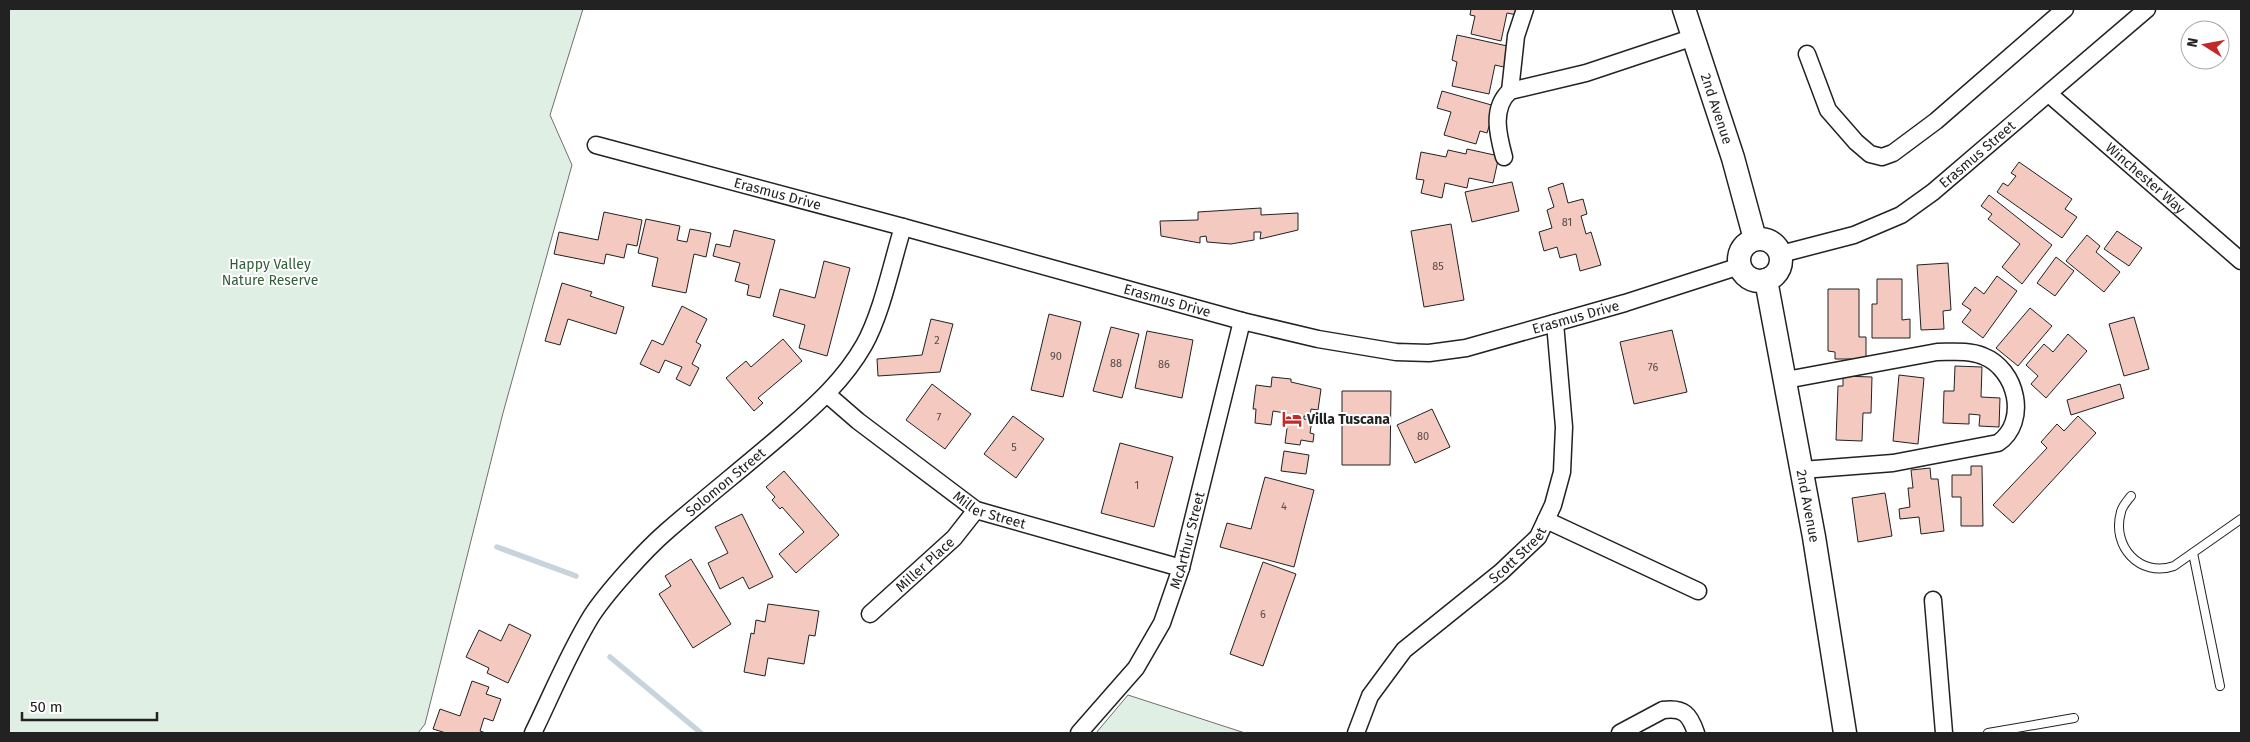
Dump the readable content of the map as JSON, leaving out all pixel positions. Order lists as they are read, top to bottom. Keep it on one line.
{"streets":{"street":["2nd Avenue","Erasmus Street","Winchester Way","Erasmus Drive","Solomon Street","Miller Street","McArthur Street","Scott Street","Miller Place"]},"crossings":[["2nd Avenue","Erasmus Street"],["2nd Avenue","Erasmus Drive"],["Erasmus Street","Winchester Way"],["Erasmus Street","Erasmus Drive"],["Erasmus Drive","Solomon Street"],["Erasmus Drive","McArthur Street"],["Erasmus Drive","Scott Street"],["Solomon Street","Miller Street"],["Miller Street","McArthur Street"],["Miller Street","Miller Place"]],"parks":["Happy Valley Nature Reserve"],"places":{"hotel":["Villa Tuscana"]},"house_numbers":["81","85","2","90","88","86","76","7","80","5","1","4","6"],"scale_bar":"50 m","north":"left"}
